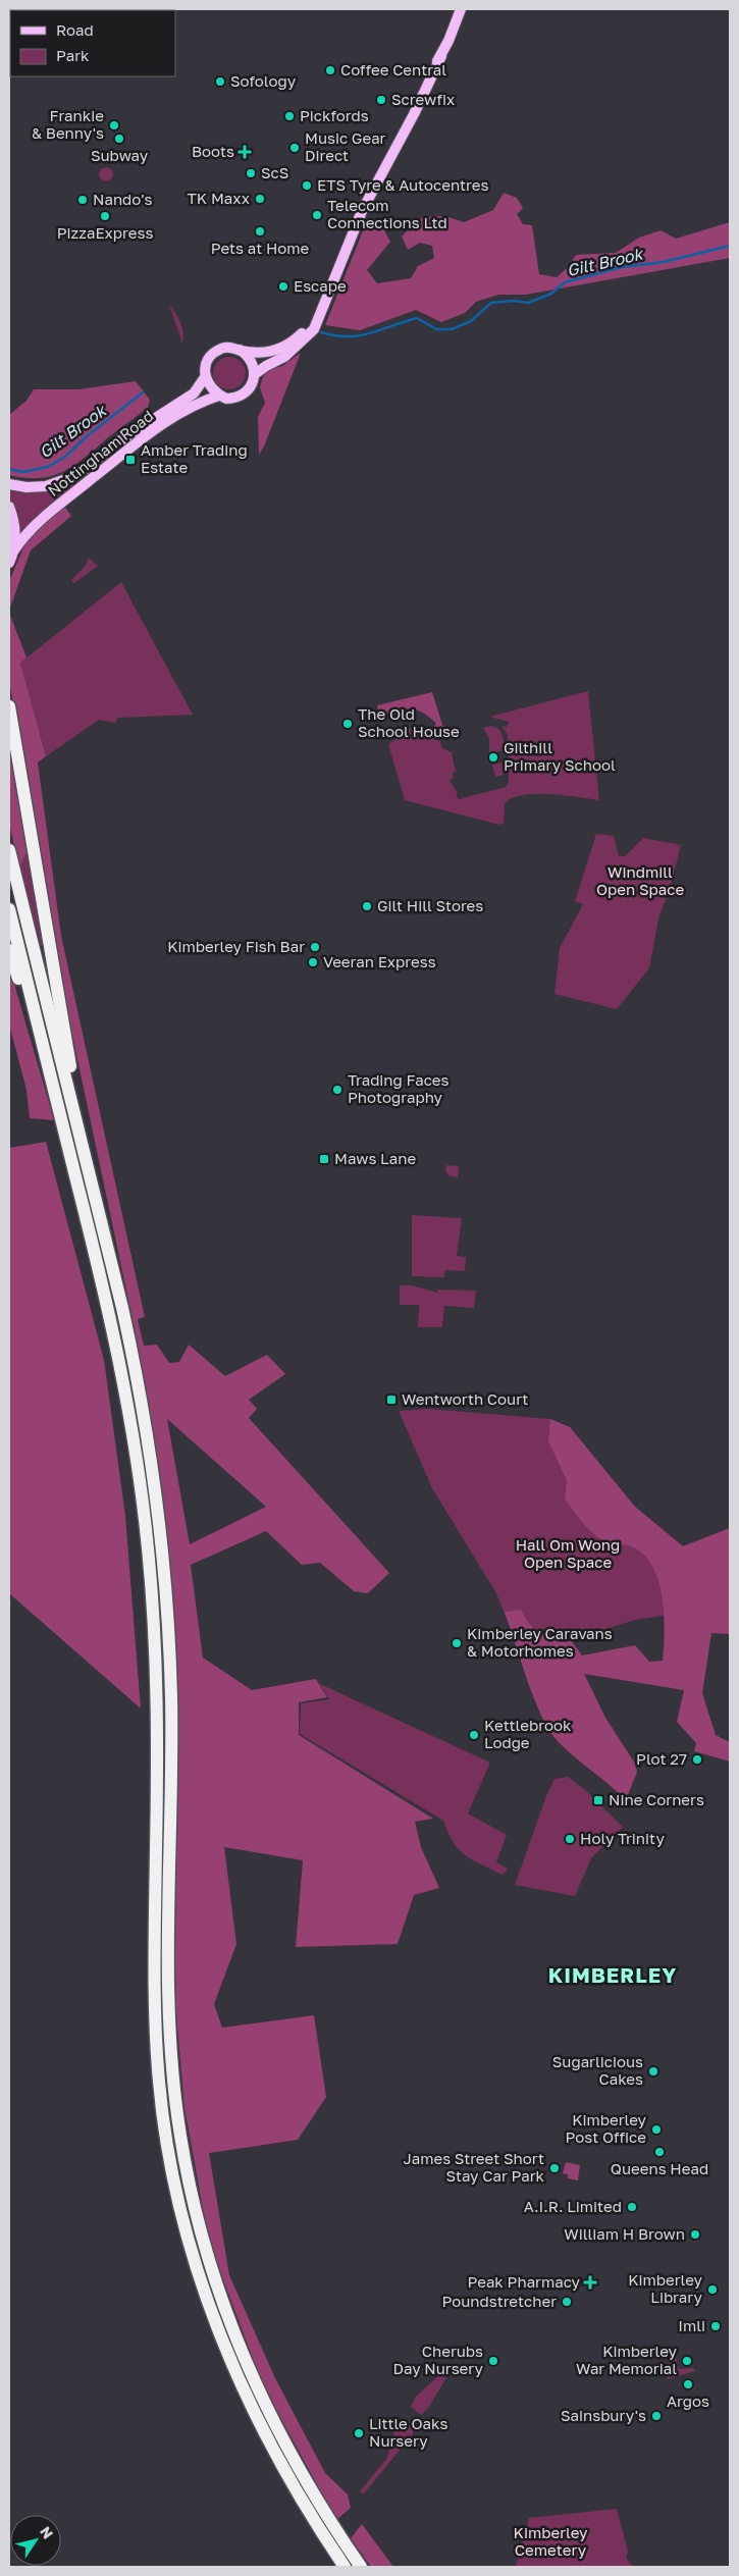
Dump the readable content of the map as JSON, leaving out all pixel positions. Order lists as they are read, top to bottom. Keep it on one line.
{"streets":{"main road":["Nottingham Road"]},"districts":["KIMBERLEY"],"water":["Gilt Brook"],"parks":["Windmill Open Space","Hall Om Wong Open Space","Kimberley Cemetery"],"places":{"other":["Coffee Central","Sofology","Screwfix","Pickfords","Frankie & Benny's","Subway","Music Gear Direct","ScS","ETS Tyre & Autocentres","TK Maxx","Nando's","Telecom Connections Ltd","PizzaExpress","Pets at Home","Escape","The Old School House","Gilthill Primary School","Gilt Hill Stores","Kimberley Fish Bar","Veeran Express","Trading Faces Photography","Kimberley Caravans & Motorhomes","Kettlebrook Lodge","Plot 27","Holy Trinity","Sugarlicious Cakes","Kimberley Post Office","Queens Head","James Street Short Stay Car Park","A.I.R. Limited","William H Brown","Kimberley Library","Poundstretcher","Imli","Cherubs Day Nursery","Kimberley War Memorial","Argos","Sainsbury's","Little Oaks Nursery"],"health":["Boots","Peak Pharmacy"],"transit":["Amber Trading Estate","Maws Lane","Wentworth Court","Nine Corners"]},"legend":["Road","Park"],"north":"top right"}
